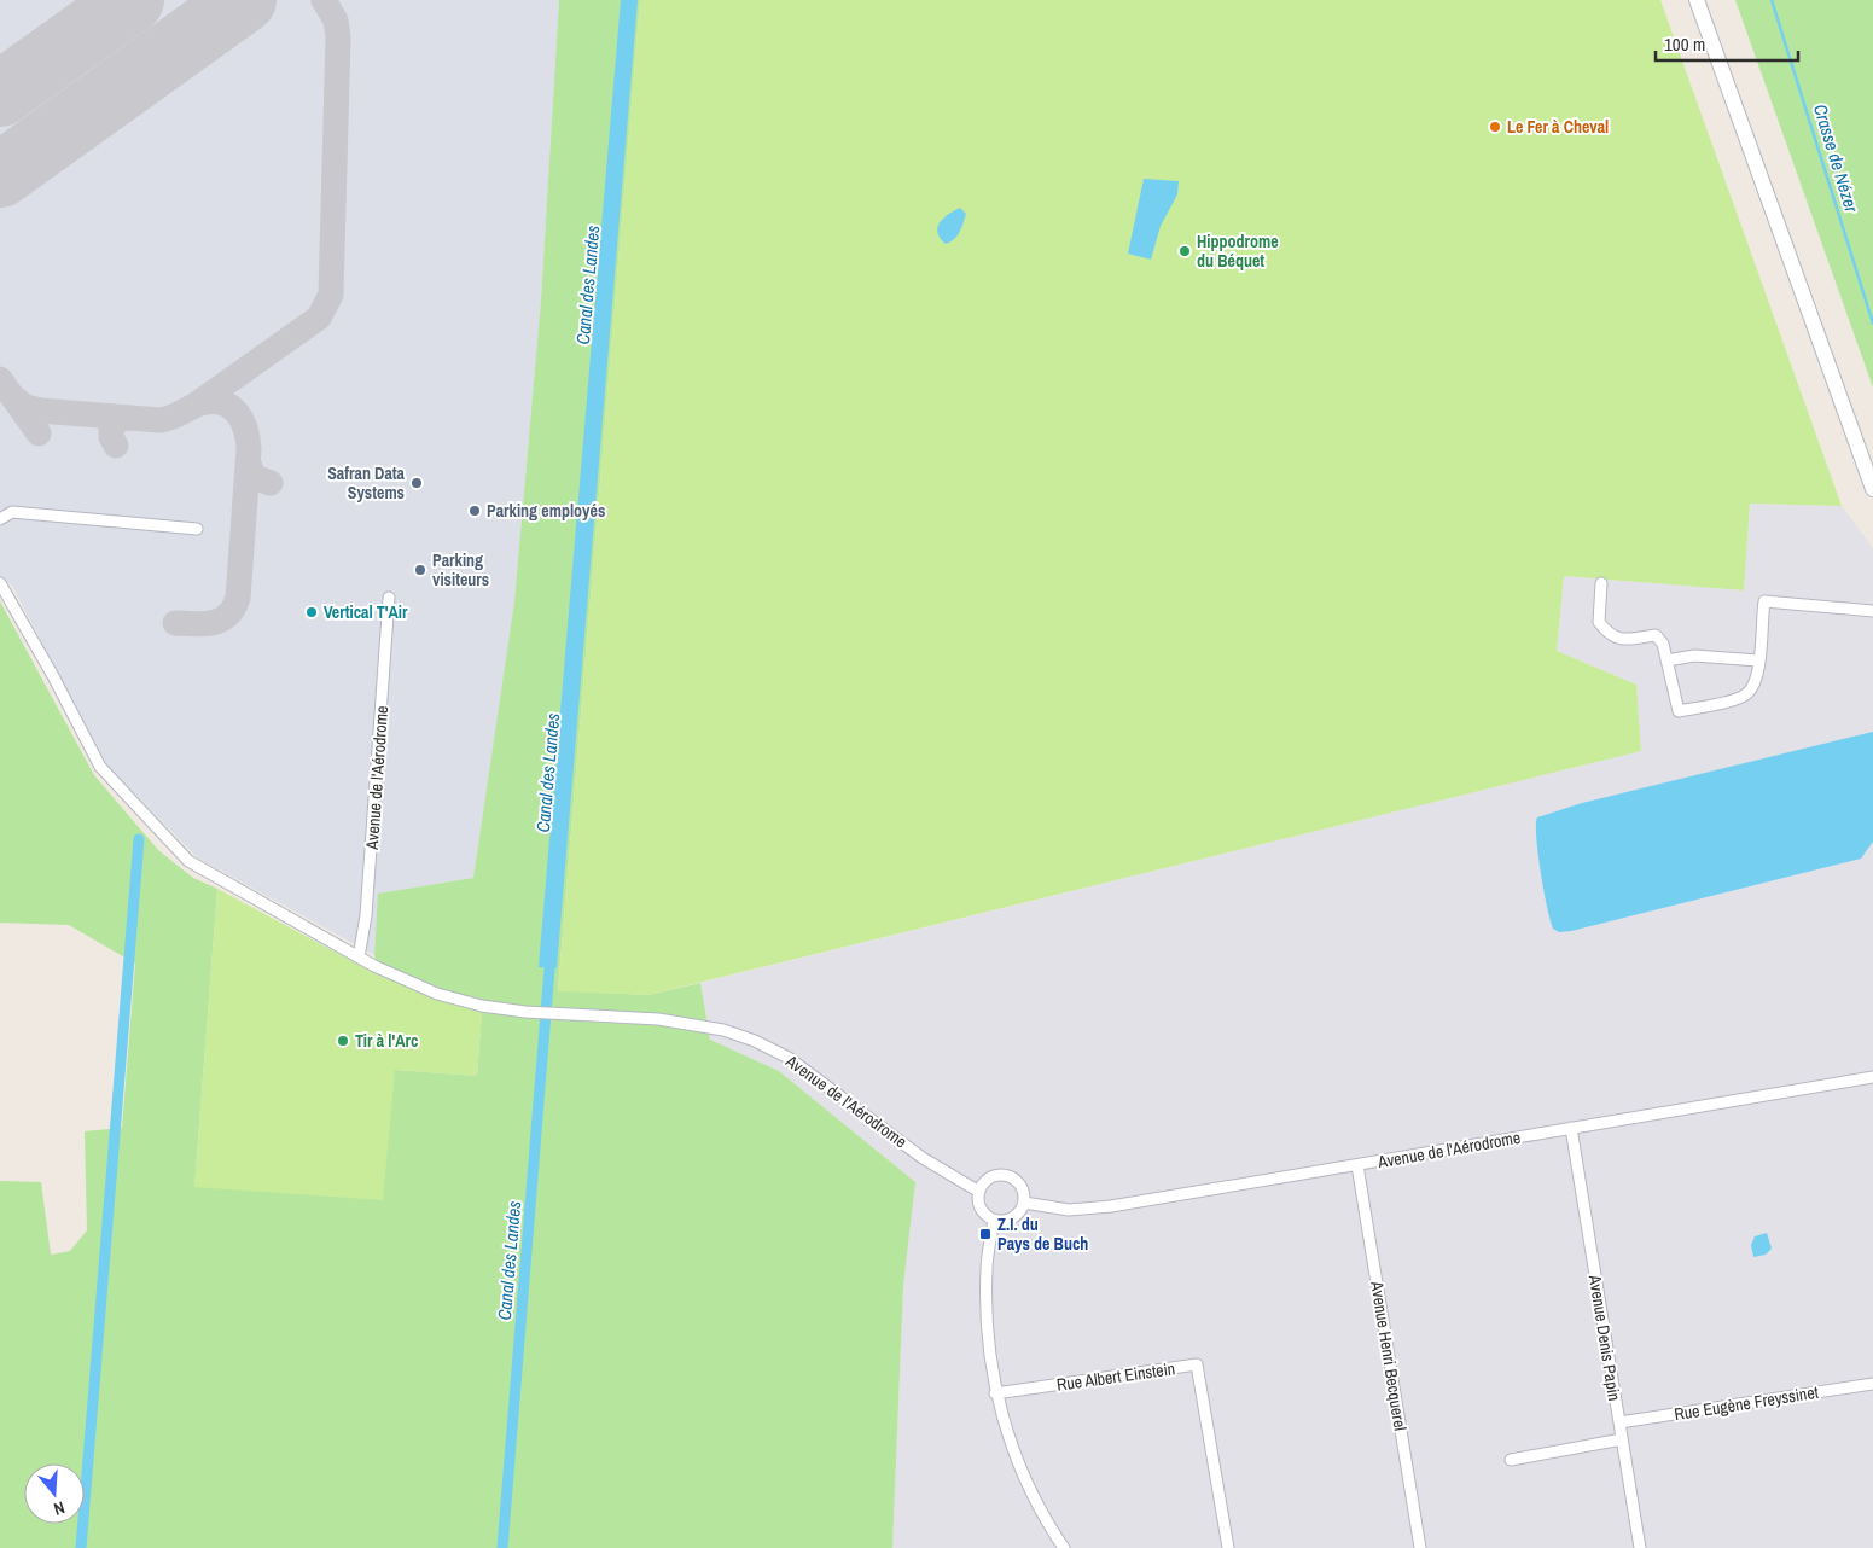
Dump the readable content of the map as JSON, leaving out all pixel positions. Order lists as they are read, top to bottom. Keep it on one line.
{"streets":{"street":["Avenue de l'Aérodrome","Avenue Denis Papin","Avenue Henri Becquerel","Rue Albert Einstein","Rue Eugène Freyssinet"]},"crossings":[["Avenue de l'Aérodrome","Avenue Denis Papin"],["Avenue de l'Aérodrome","Avenue Henri Becquerel"],["Avenue Denis Papin","Rue Eugène Freyssinet"]],"water":["Crasse de Nézer","Canal des Landes"],"places":{"other":["Le Fer à Cheval","Hippodrome du Béquet","Safran Data Systems","Parking employés","Parking visiteurs","Vertical T'Air","Tir à l'Arc"],"transit":["Z.I. du Pays de Buch"]},"scale_bar":"100 m","north":"bottom"}
